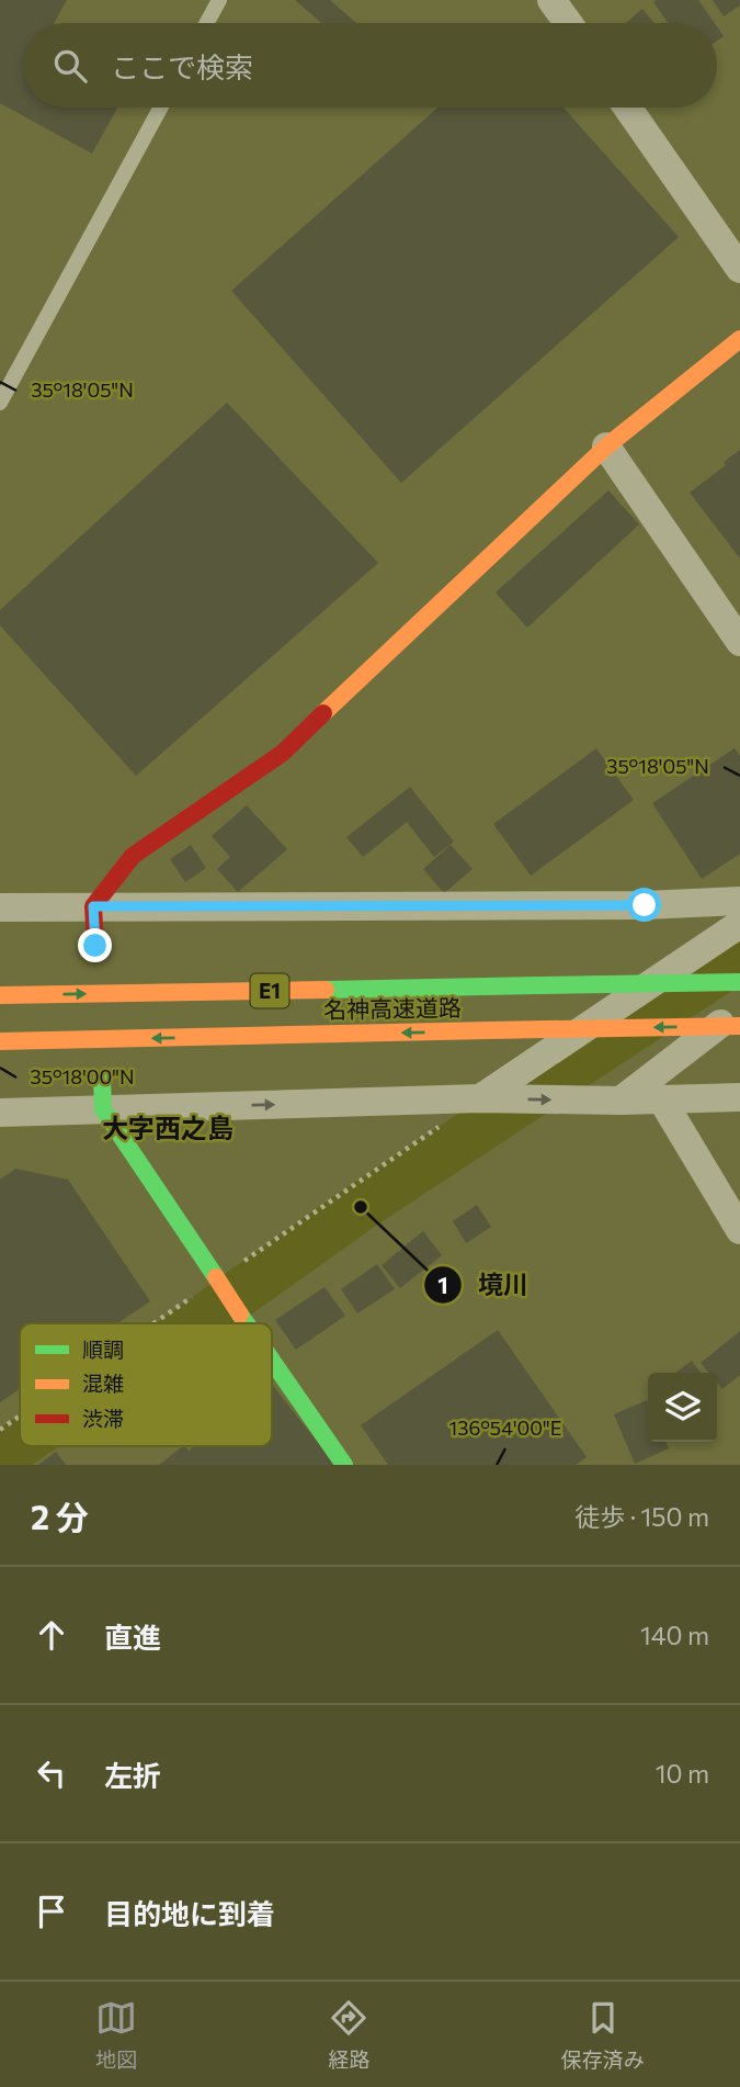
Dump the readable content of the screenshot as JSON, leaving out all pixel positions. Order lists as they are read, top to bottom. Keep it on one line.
{"streets":{"main road":["E1","名神高速道路"]},"districts":["大字西之島"],"places":["境川"],"legend":["順調","混雑","渋滞"],"page":{"search":"ここで検索","heading":["2 分","徒歩 · 150 m"],"list":[["直進","140 m"],["左折","10 m"],"目的地に到着"],"nav":["地図","経路","保存済み"]},"coordinates":["35°18'05\"N","35°18'00\"N","136°54'00\"E"]}
